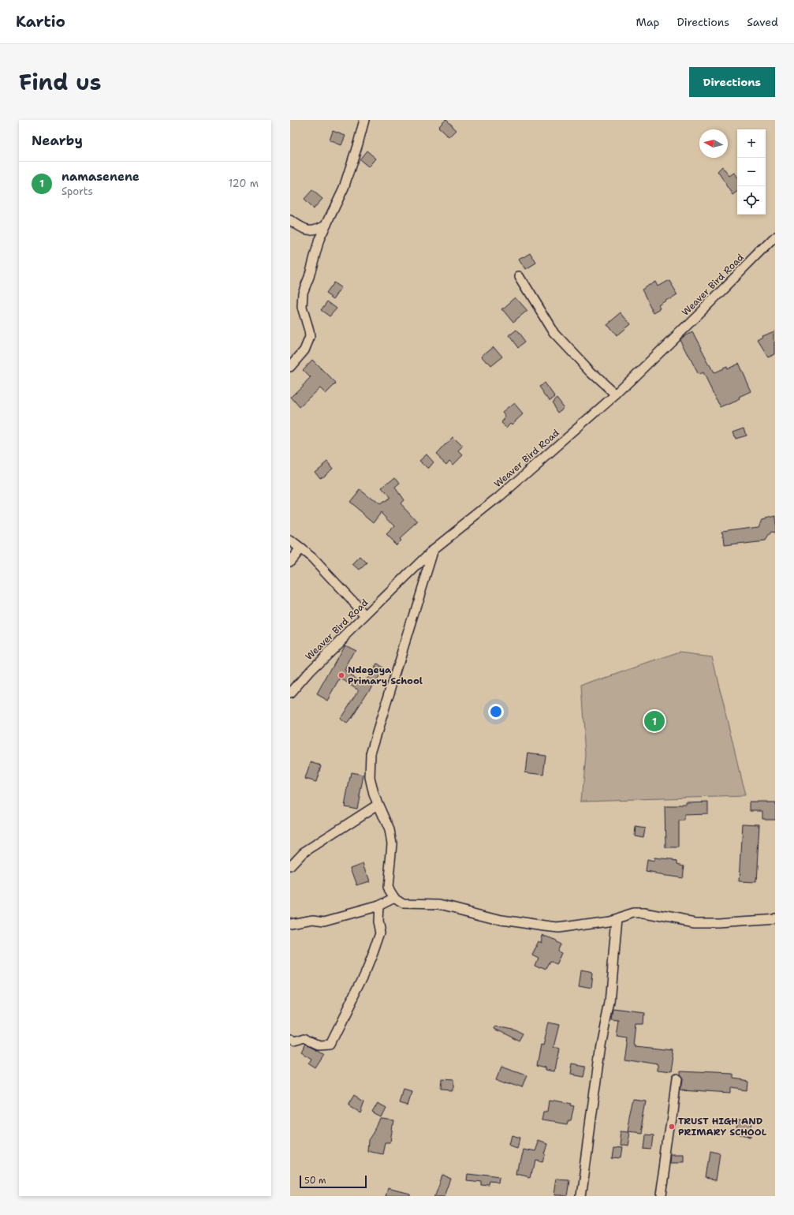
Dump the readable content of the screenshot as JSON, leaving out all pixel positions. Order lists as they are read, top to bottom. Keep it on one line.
{"streets":{"street":["Weaver Bird Road"]},"places":["Ndegeya Primary School","TRUST HIGH AND PRIMARY SCHOOL"],"scale_bar":"50 m","north":"left","page":{"header":"Kartio","nav":["Map","Directions","Saved"],"title":"Find us","buttons":"Directions","heading":"Nearby","map_buttons":["+","−"],"list":[{"mark":"1","name":"namasenene","note":"Sports","value":"120 m"}],"pins":"1","scale":"50 m"}}
